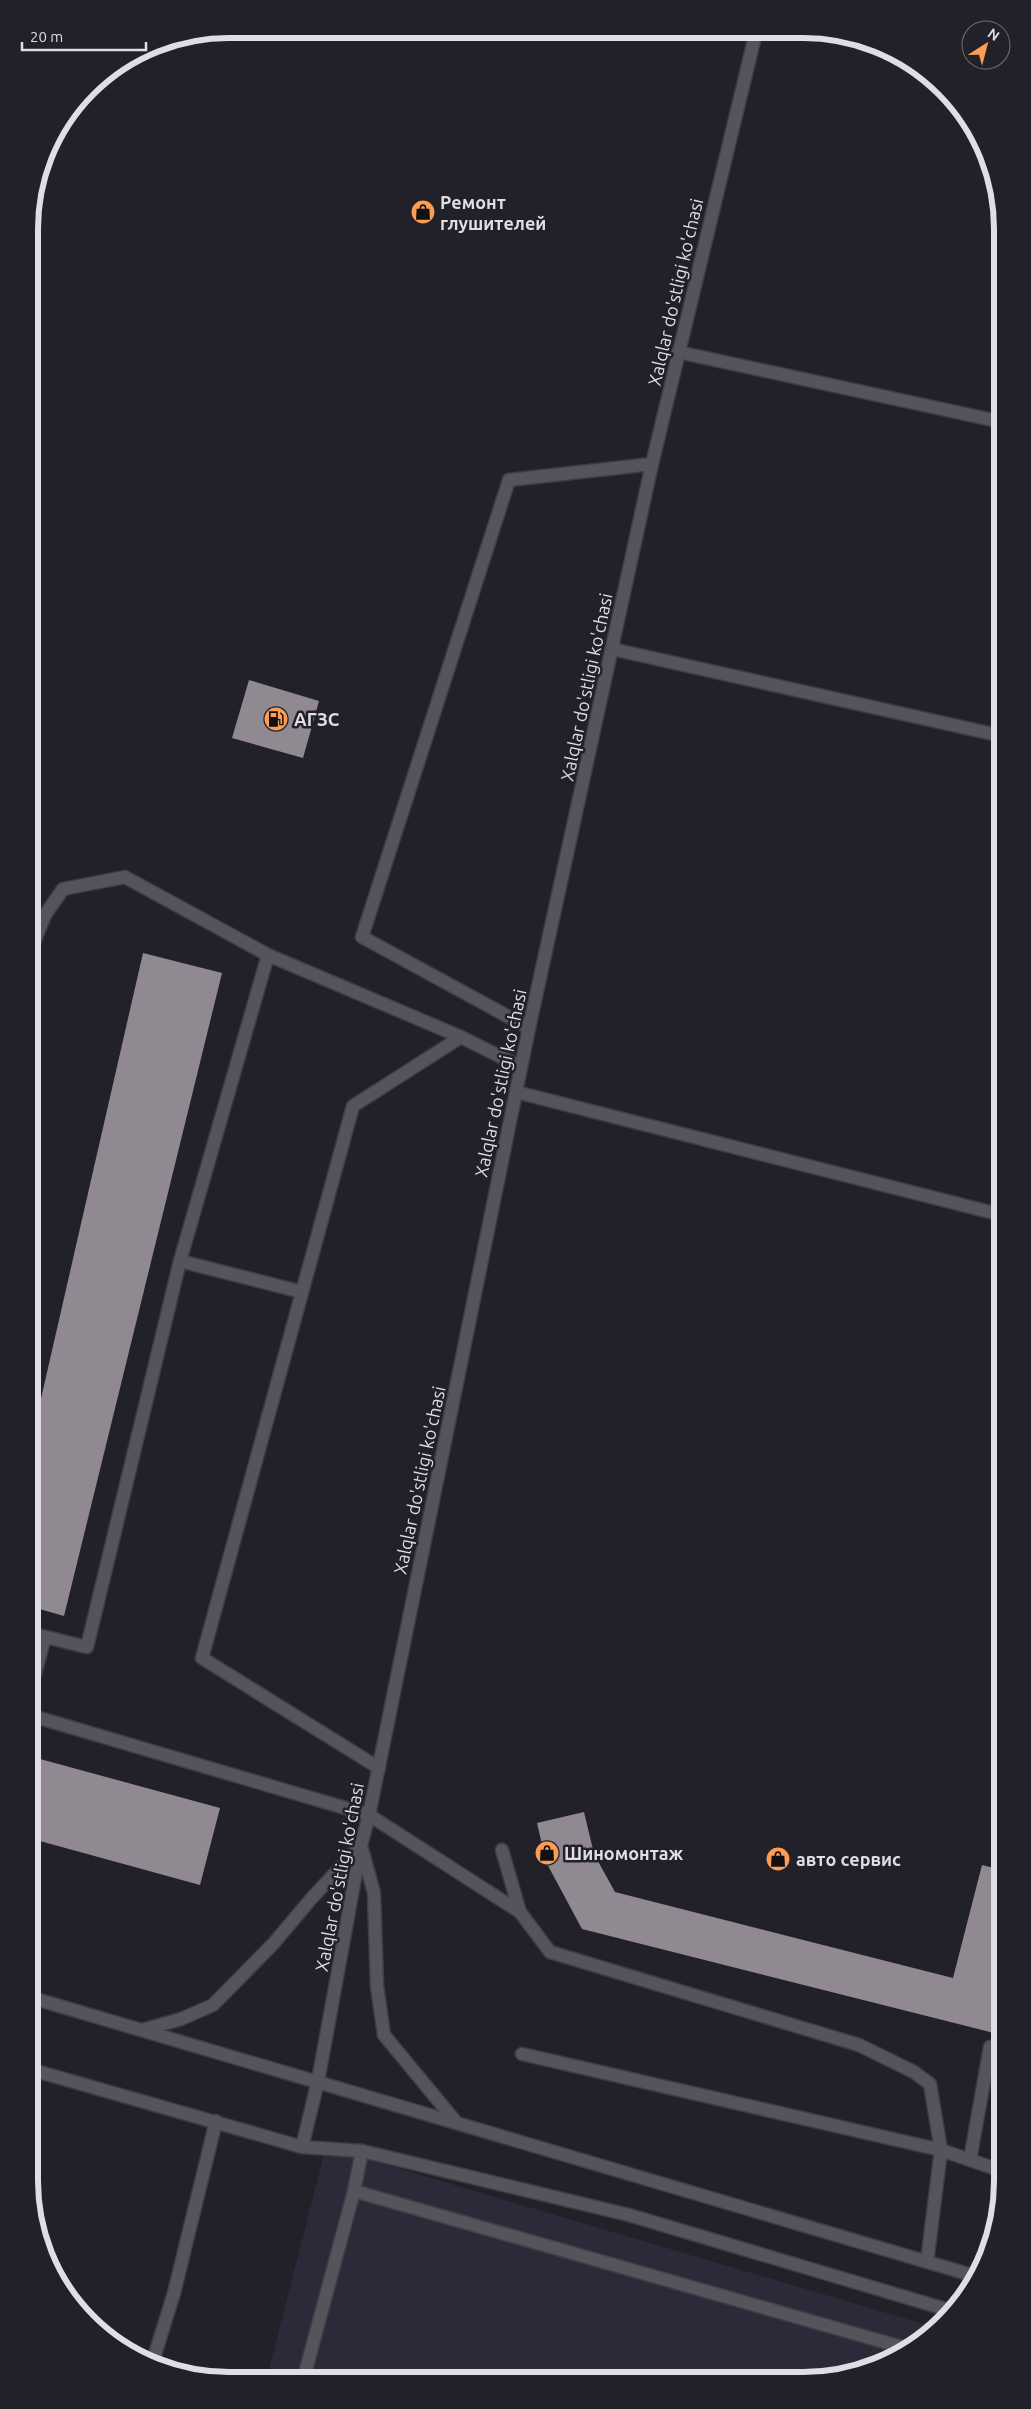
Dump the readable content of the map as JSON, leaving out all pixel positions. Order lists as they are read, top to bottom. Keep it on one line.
{"streets":{"main road":["Xalqlar do'stligi ko'chasi"]},"places":{"shop":["Ремонт глушителей","Шиномонтаж","авто сервис"],"fuel station":["АГЗС"]},"scale_bar":"20 m","north":"top right"}
